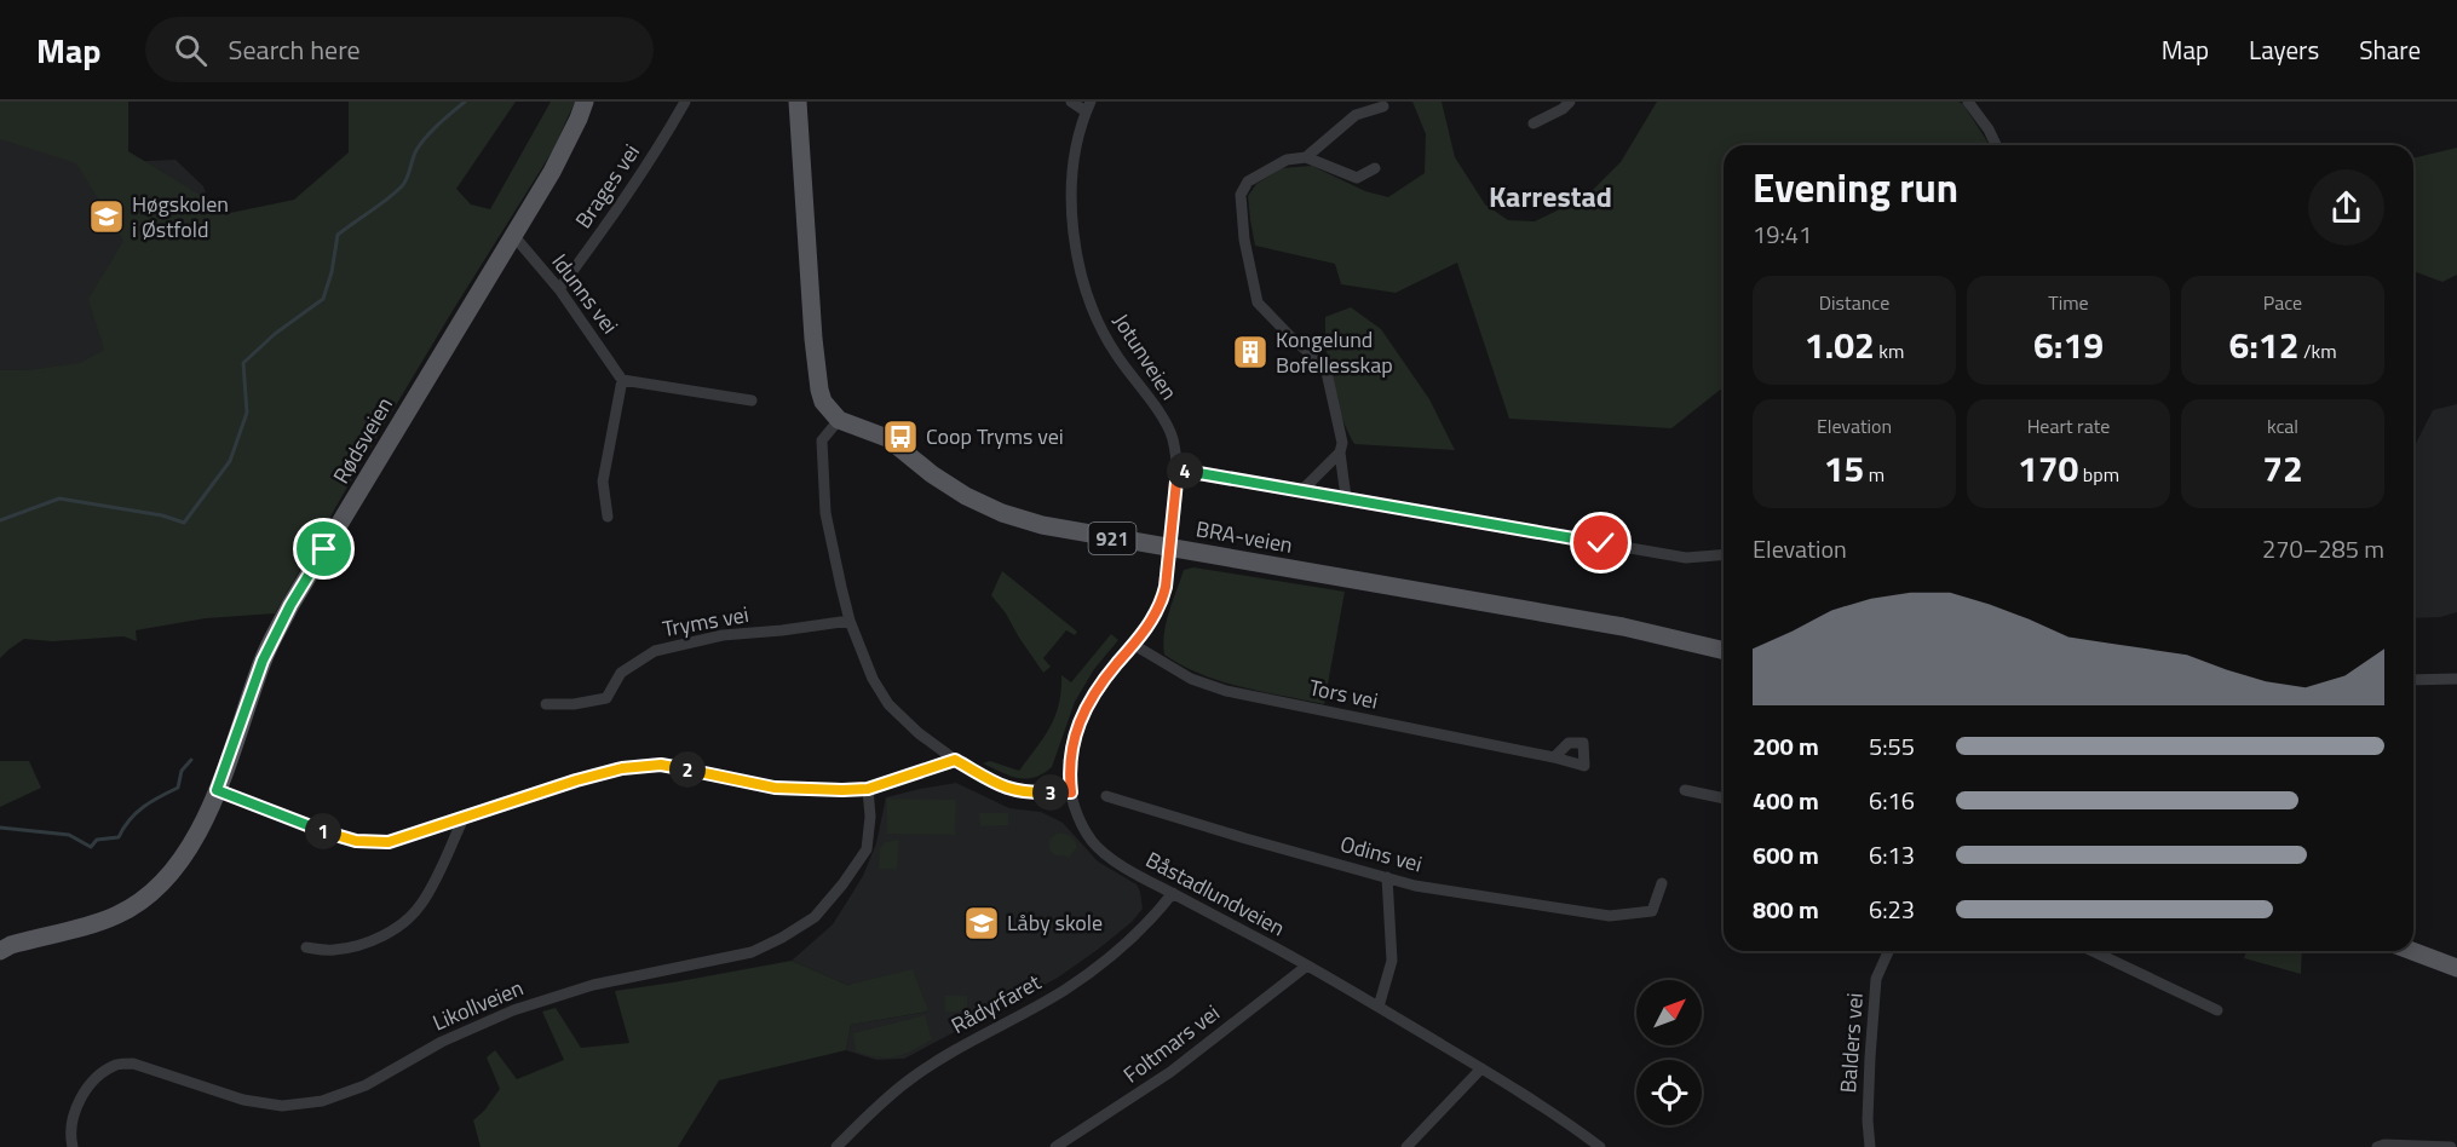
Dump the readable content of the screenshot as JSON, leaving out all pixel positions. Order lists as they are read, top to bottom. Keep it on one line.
{"streets":{"main road":["Rødsveien","BRA-veien","921"],"street":["Brages vei","Idunns vei","Jotunveien","Tryms vei","Tors vei","Odins vei","Båstadlundveien","Rådyrfaret","Likollveien","Balders vei","Foltmars vei"]},"crossings":[["Brages vei","Idunns vei"],["Idunns vei","Rødsveien"],["Jotunveien","BRA-veien"],["Jotunveien","Båstadlundveien"],["BRA-veien","Båstadlundveien"],["Tors vei","Båstadlundveien"],["Båstadlundveien","Rådyrfaret"],["Båstadlundveien","Foltmars vei"]],"districts":["Karrestad"],"places":{"school or university":["Høgskolen i Østfold","Låby skole"],"building":["Kongelund Bofellesskap"],"bus stop":["Coop Tryms vei"]},"north":"top right","page":{"header":"Map","search":"Search here","nav":["Map","Layers","Share"],"heading":["Evening run","19:41"],"stats":[["Distance","1.02 km"],["Time","6:19"],["Pace","6:12 /km"],["Elevation","15 m"],["Heart rate","170 bpm"],["kcal","72"]],"pins":["4","2","3","1"],"chart":["Elevation","270–285 m"],"list":[{"name":"200 m","note":"5:55"},{"name":"400 m","note":"6:16"},{"name":"600 m","note":"6:13"},{"name":"800 m","note":"6:23"}]}}
